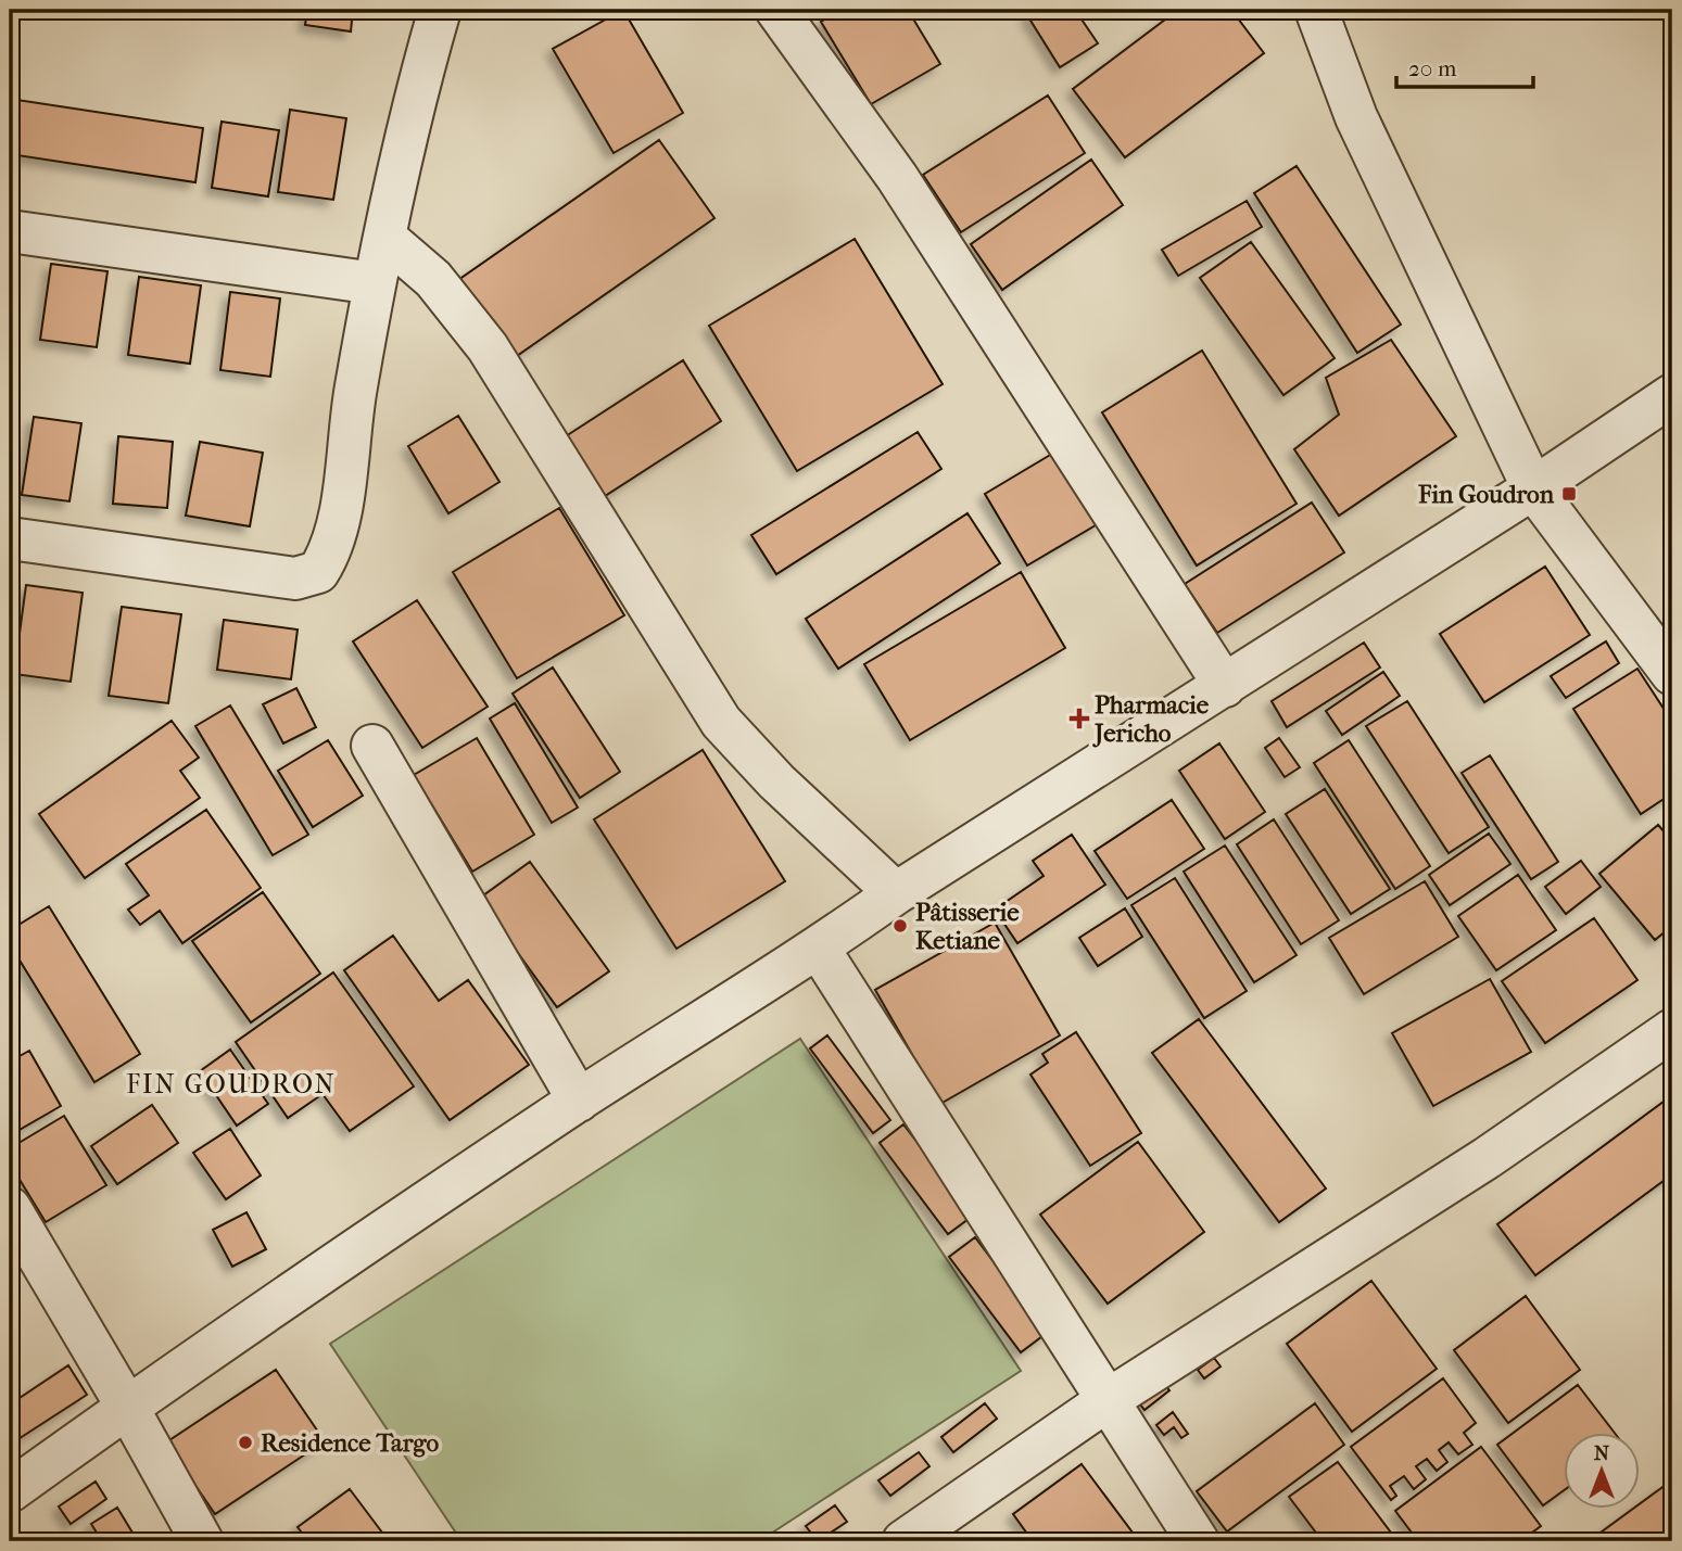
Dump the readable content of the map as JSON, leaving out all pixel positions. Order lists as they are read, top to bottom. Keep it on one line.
{"districts":["FIN GOUDRON"],"places":{"transit":["Fin Goudron"],"health":["Pharmacie Jericho"],"other":["Pâtisserie Ketiane","Residence Targo"]},"scale_bar":"20 m","north":"top"}
